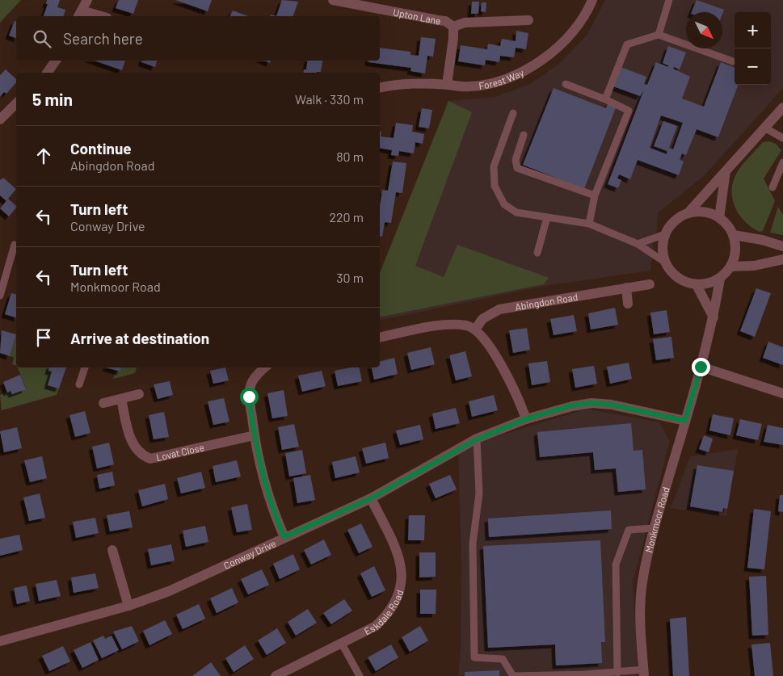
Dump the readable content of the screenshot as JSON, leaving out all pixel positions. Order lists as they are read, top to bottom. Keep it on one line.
{"streets":{"street":["Upton Lane","Forest Way","Abingdon Road","Lovat Close","Monkmoor Road","Conway Drive","Eskdale Road"]},"crossings":[["Upton Lane","Forest Way"],["Monkmoor Road","Conway Drive"],["Conway Drive","Eskdale Road"]],"north":"bottom right","page":{"map_buttons":["+","−"],"search":"Search here","heading":["5 min","Walk · 330 m"],"list":[["Continue","Abingdon Road","80 m"],["Turn left","Conway Drive","220 m"],["Turn left","Monkmoor Road","30 m"],"Arrive at destination"]}}
